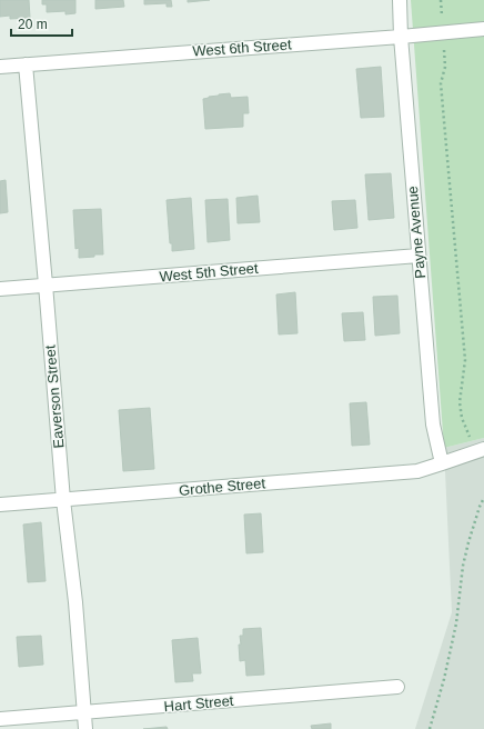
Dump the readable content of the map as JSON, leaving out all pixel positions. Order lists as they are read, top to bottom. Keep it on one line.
{"streets":{"street":["West 6th Street","Payne Avenue","West 5th Street","Eaverson Street","Grothe Street","Hart Street"]},"crossings":[["West 6th Street","Payne Avenue"],["West 6th Street","Eaverson Street"],["Payne Avenue","West 5th Street"],["Payne Avenue","Grothe Street"],["West 5th Street","Eaverson Street"],["Eaverson Street","Grothe Street"],["Eaverson Street","Hart Street"]],"scale_bar":"20 m"}
